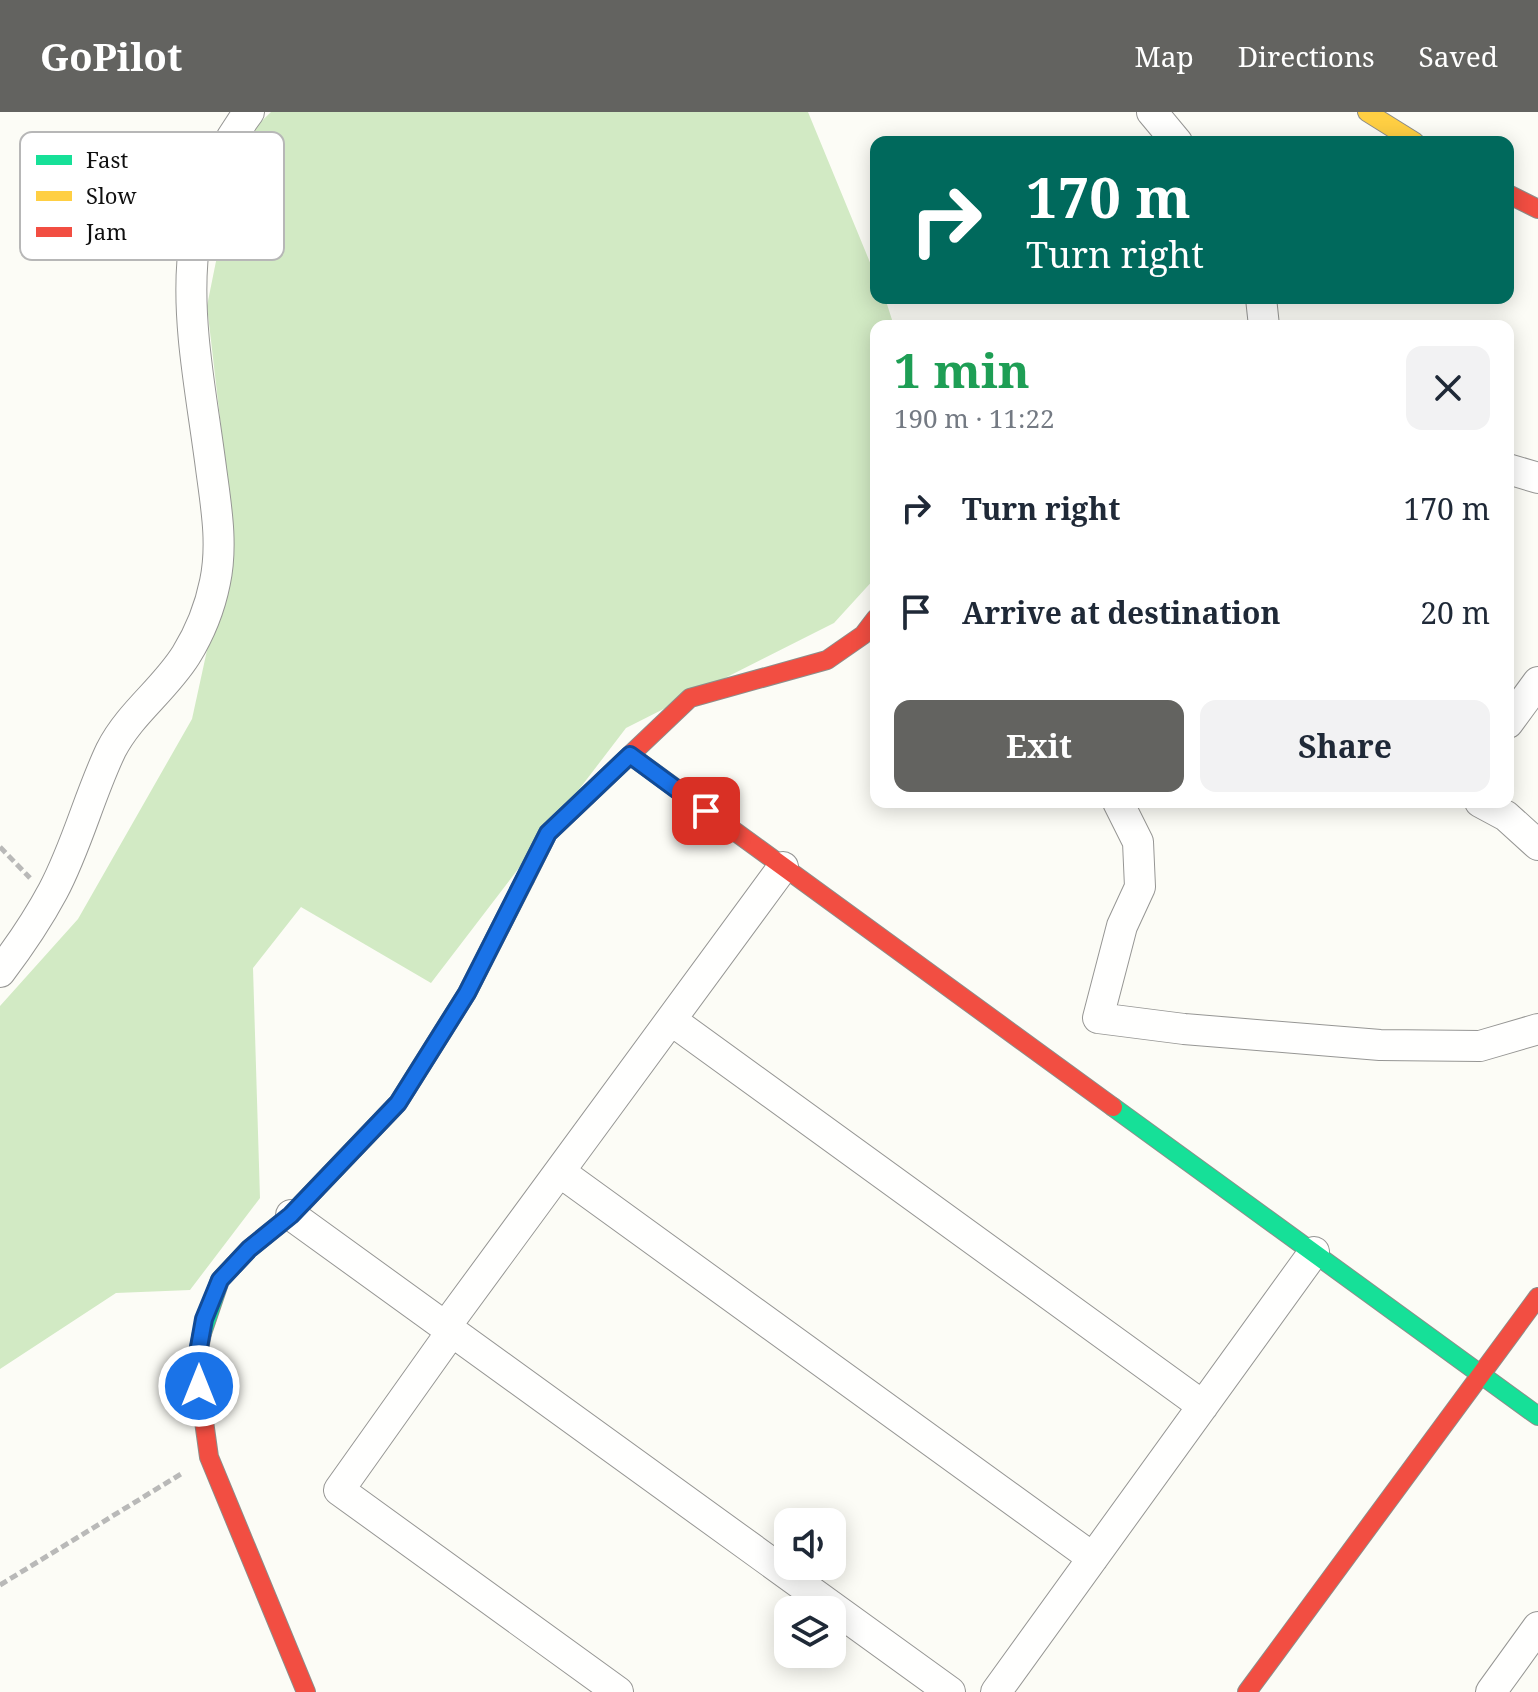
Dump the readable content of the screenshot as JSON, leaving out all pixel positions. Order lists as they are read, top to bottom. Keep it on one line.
{"legend":["Fast","Slow","Jam"],"page":{"header":"GoPilot","nav":["Map","Directions","Saved"],"turn":["170 m","Turn right"],"heading":["1 min","190 m · 11:22"],"list":[{"name":"Turn right","value":"170 m"},{"name":"Arrive at destination","value":"20 m"}],"buttons":["Exit","Share"]}}
